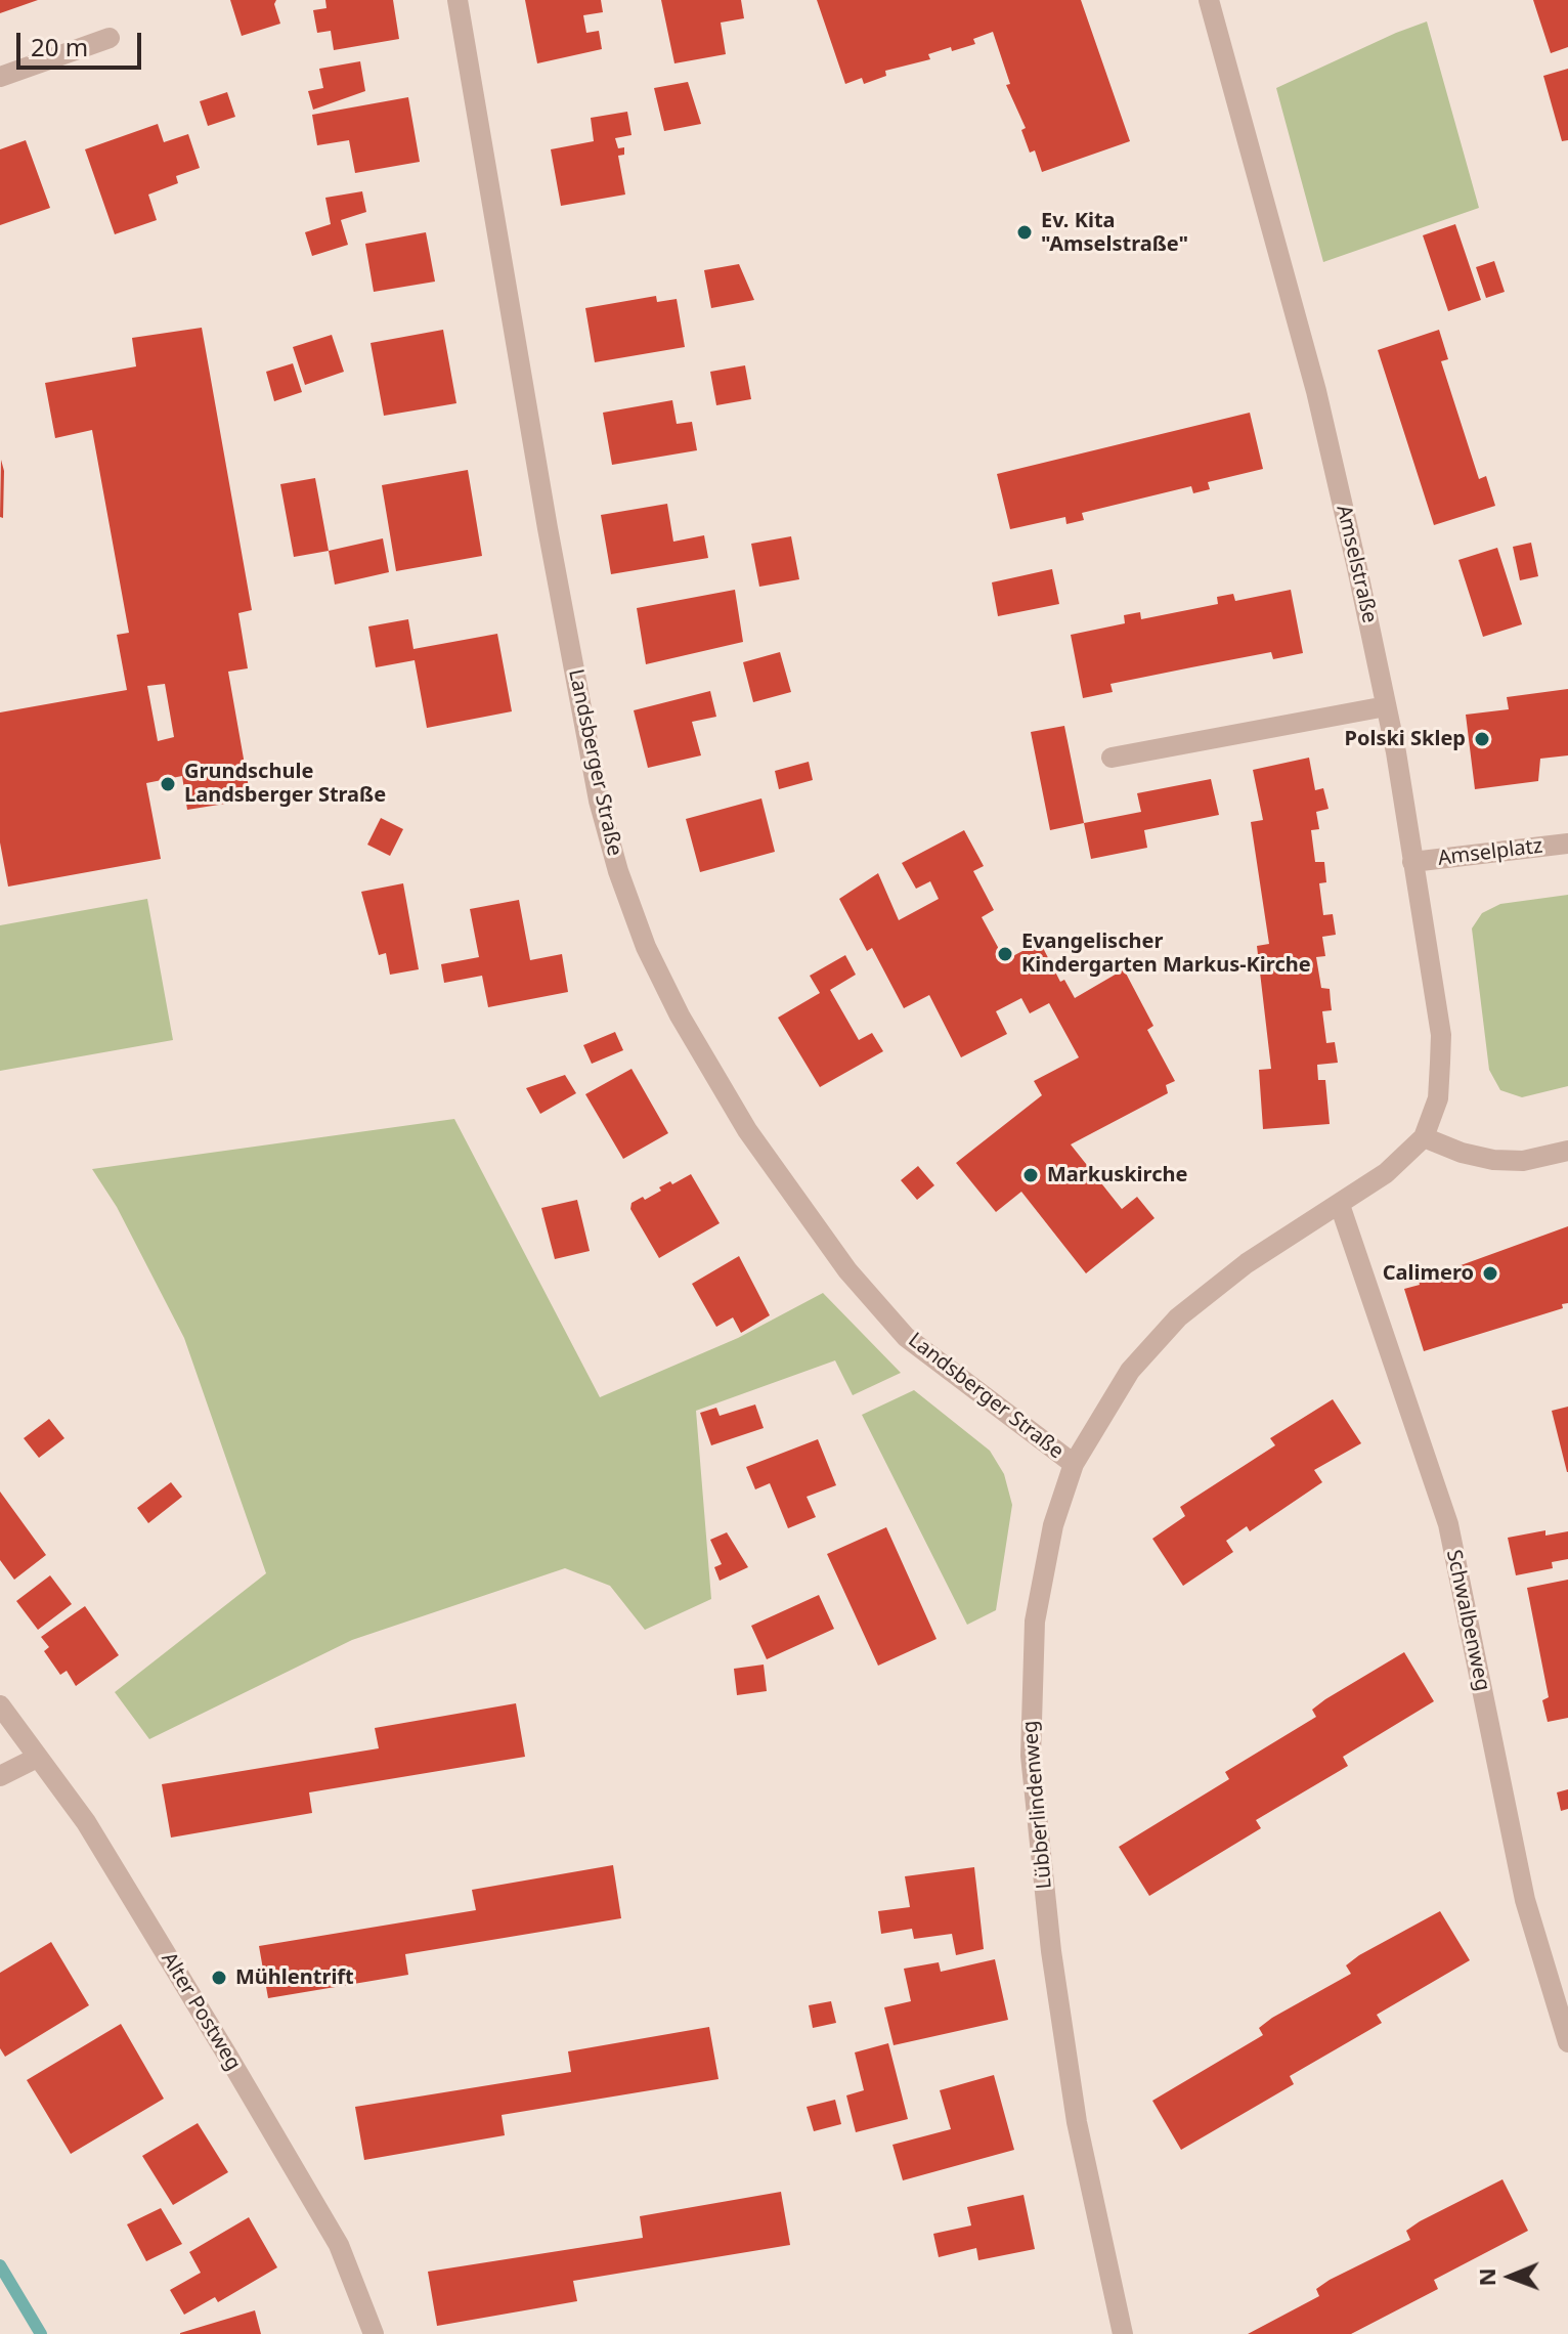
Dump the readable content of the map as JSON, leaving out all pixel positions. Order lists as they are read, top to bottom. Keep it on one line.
{"streets":{"street":["Amselstraße","Landsberger Straße","Amselplatz","Schwalbenweg","Lübberlindenweg","Alter Postweg"]},"crossings":[["Amselstraße","Amselplatz"],["Amselstraße","Lübberlindenweg"],["Landsberger Straße","Lübberlindenweg"],["Schwalbenweg","Lübberlindenweg"]],"places":["Ev. Kita \"Amselstraße\"","Polski Sklep","Grundschule Landsberger Straße","Evangelischer Kindergarten Markus-Kirche","Markuskirche","Calimero","Mühlentrift"],"scale_bar":"20 m","north":"left"}
